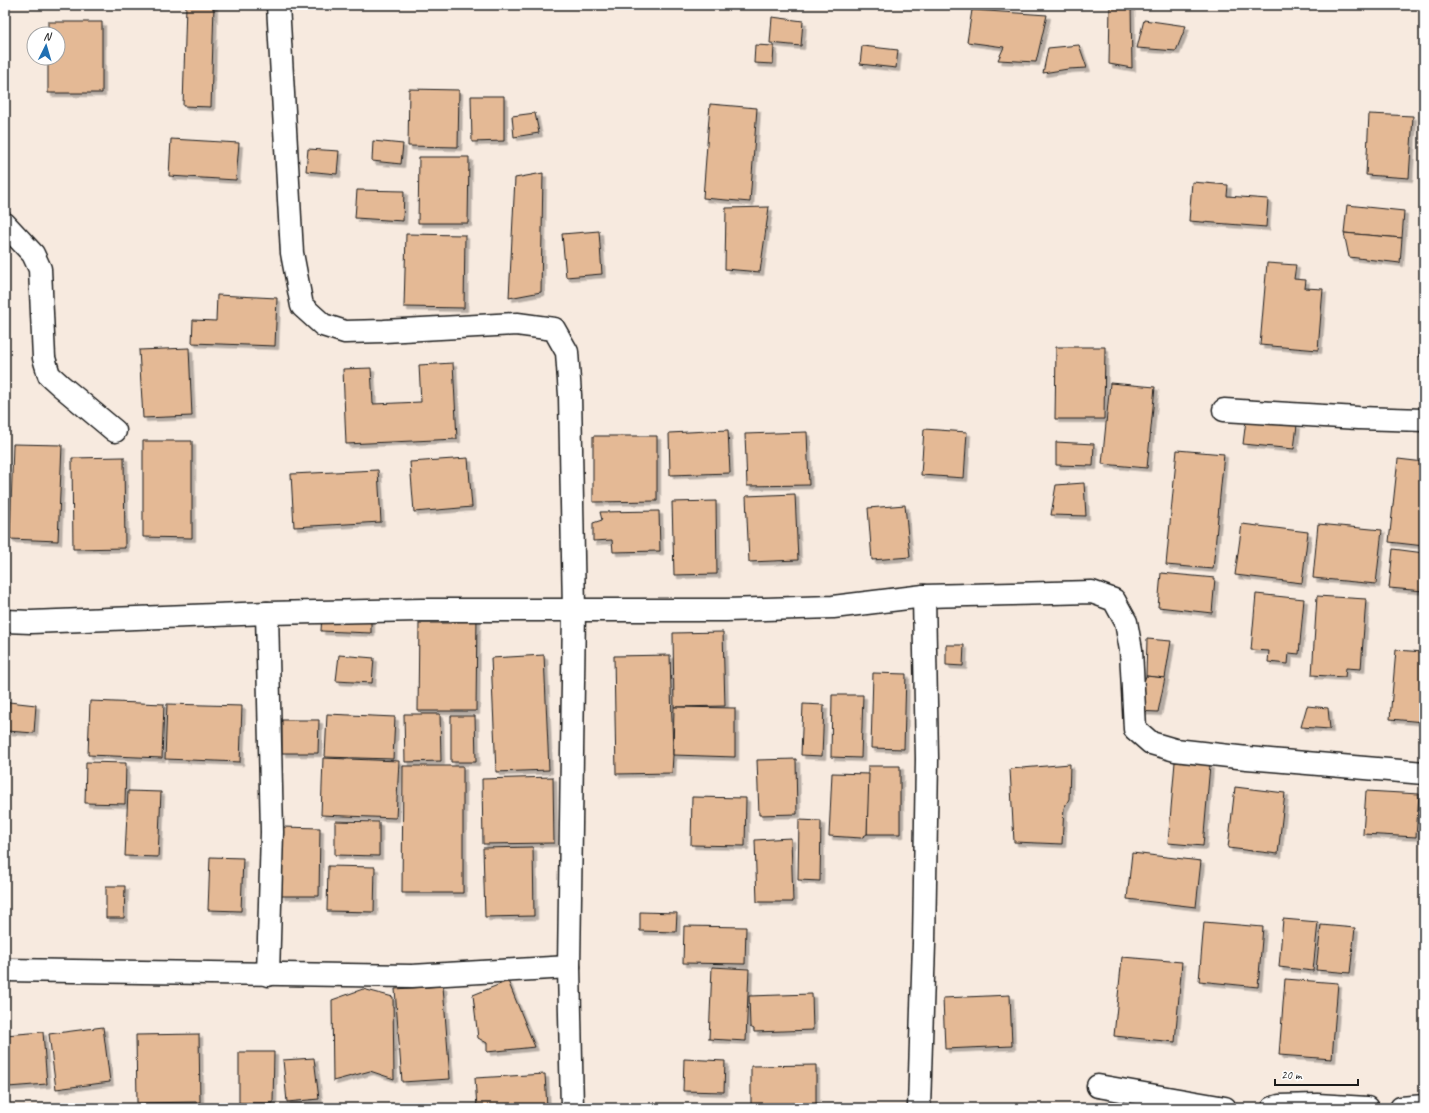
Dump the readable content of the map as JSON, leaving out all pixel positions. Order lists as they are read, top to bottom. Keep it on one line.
{"scale_bar":"20 m","north":"top"}
